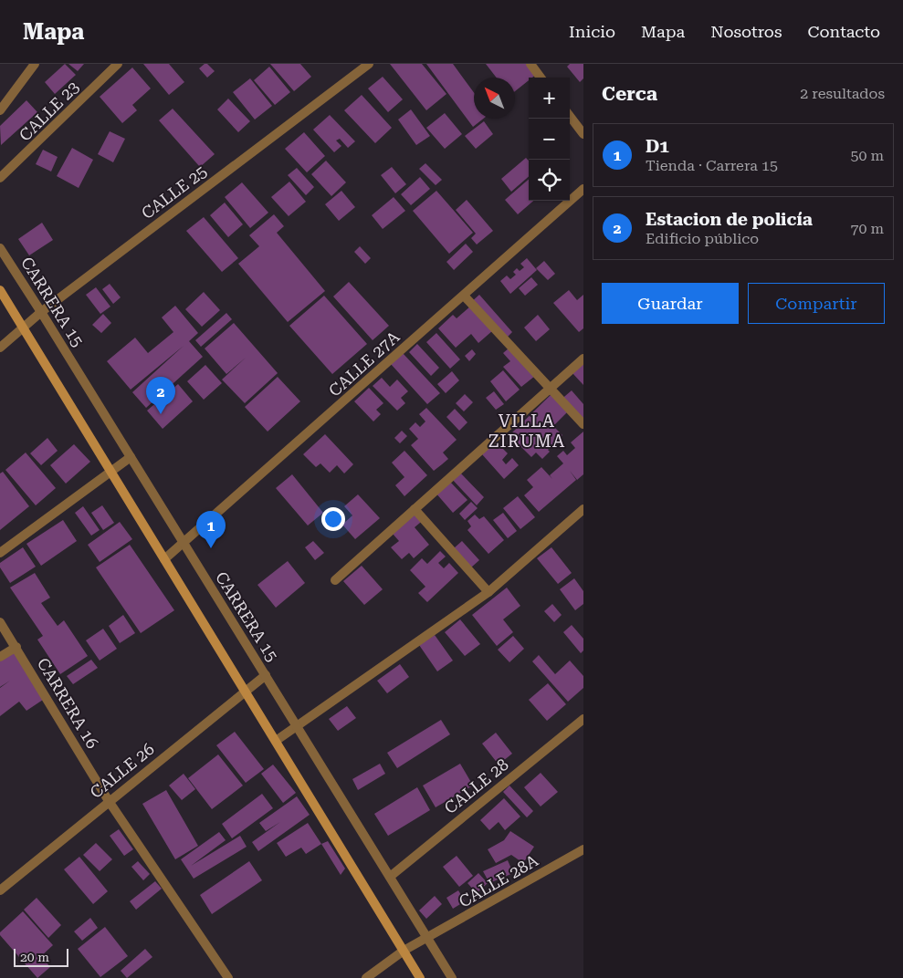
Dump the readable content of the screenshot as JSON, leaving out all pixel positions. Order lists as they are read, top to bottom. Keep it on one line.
{"streets":{"street":["CALLE 23","CALLE 25","CARRERA 15","CALLE 27A","CARRERA 16","CALLE 26","CALLE 28","CALLE 28A"]},"crossings":[["CALLE 25","CARRERA 15"],["CARRERA 15","CALLE 27A"],["CARRERA 15","CALLE 26"],["CARRERA 15","CALLE 28"],["CARRERA 15","CALLE 28A"],["CARRERA 16","CALLE 26"]],"districts":["VILLA ZIRUMA"],"scale_bar":"20 m","north":"top left","page":{"header":"Mapa","nav":["Inicio","Mapa","Nosotros","Contacto"],"heading":["Cerca","2 resultados"],"map_buttons":["+","−"],"list":[{"mark":"1","name":"D1","note":"Tienda · Carrera 15","value":"50 m"},{"mark":"2","name":"Estacion de policía","note":"Edificio público","value":"70 m"}],"buttons":["Guardar","Compartir"],"pins":["2","1"],"scale":"20 m"}}
